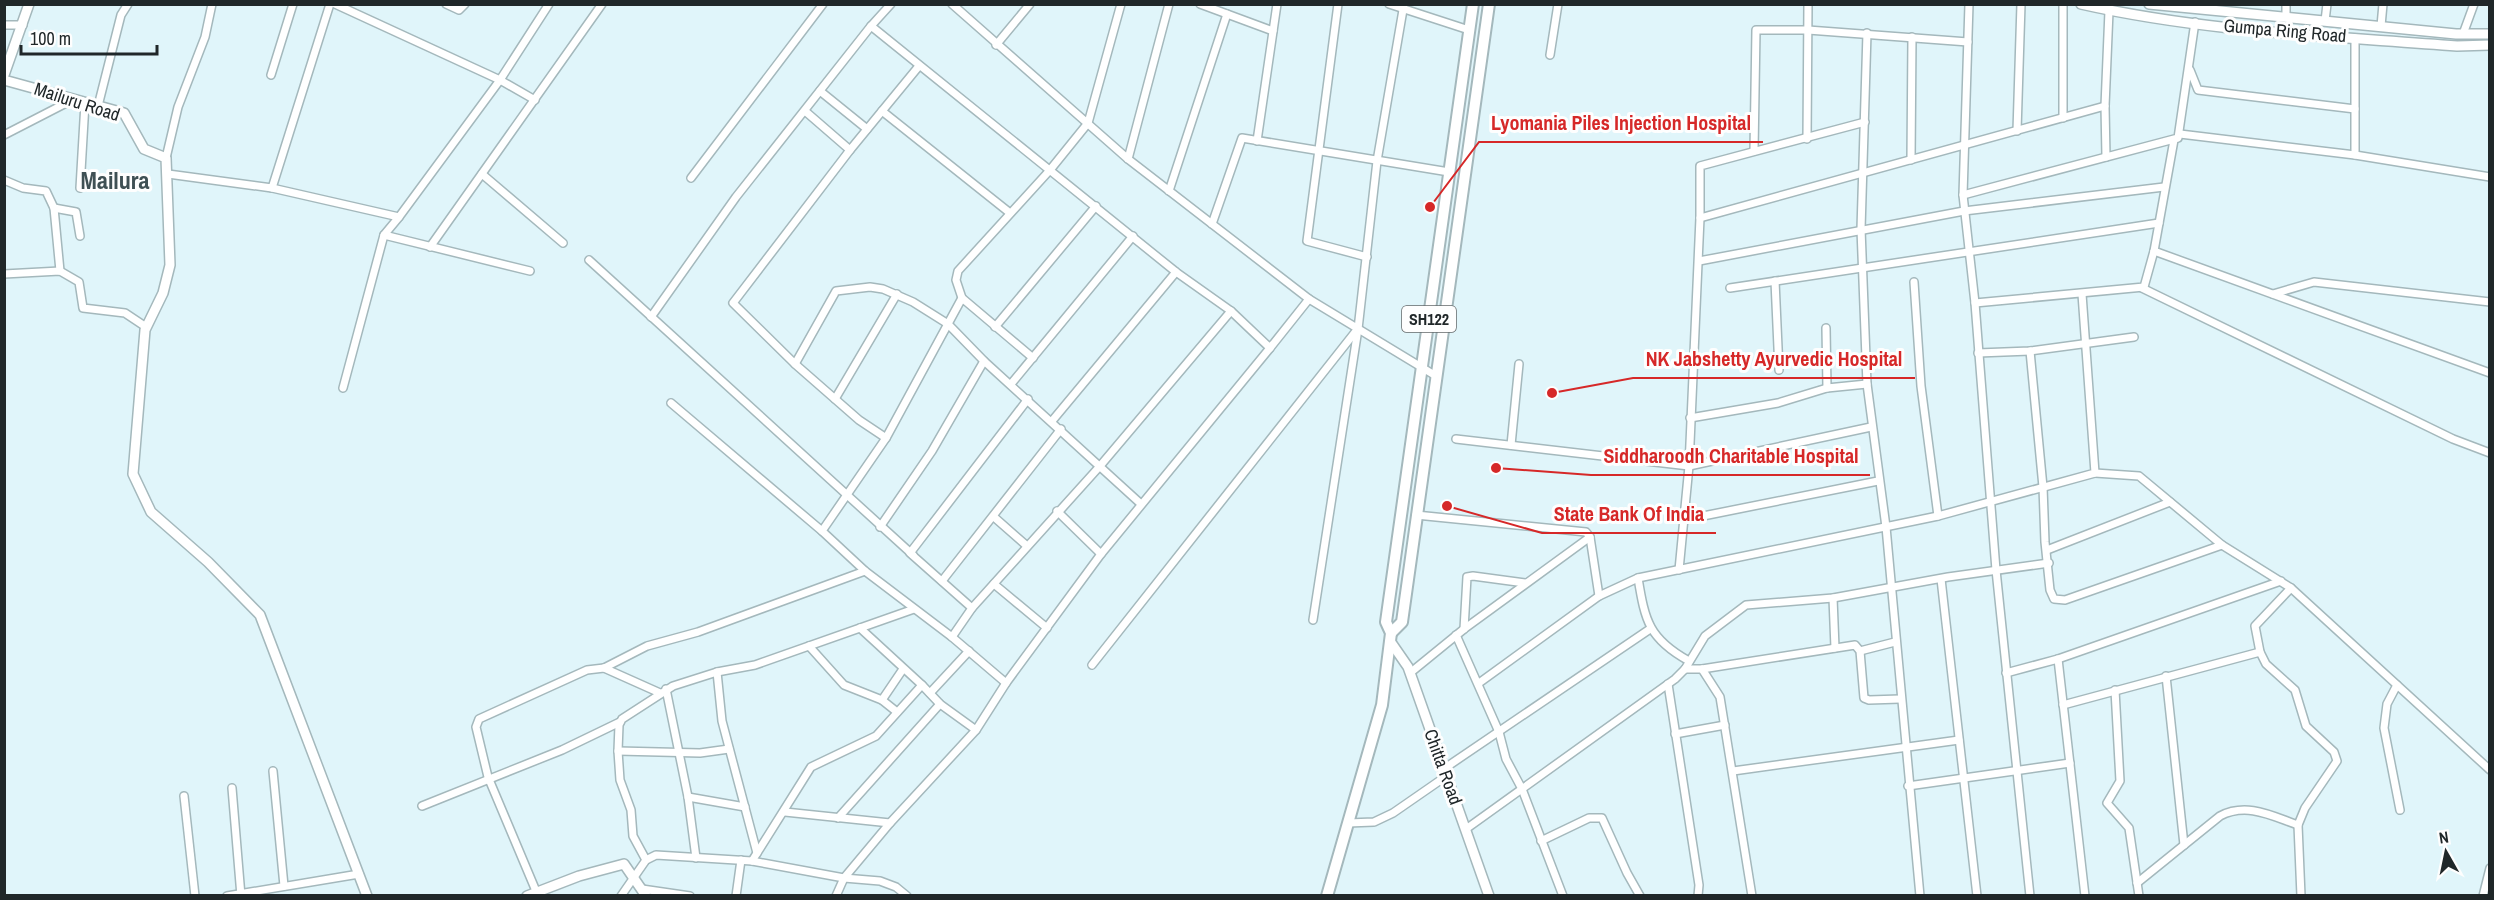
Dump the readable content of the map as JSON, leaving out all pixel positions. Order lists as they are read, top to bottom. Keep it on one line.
{"streets":{"main road":["SH122"],"street":["Gumpa Ring Road","Mailuru Road","Chitta Road"]},"crossings":[["SH122","Chitta Road"]],"districts":["Mailura"],"places":["Lyomania Piles Injection Hospital","NK Jabshetty Ayurvedic Hospital","Siddharoodh Charitable Hospital","State Bank Of India"],"scale_bar":"100 m","north":"top"}
